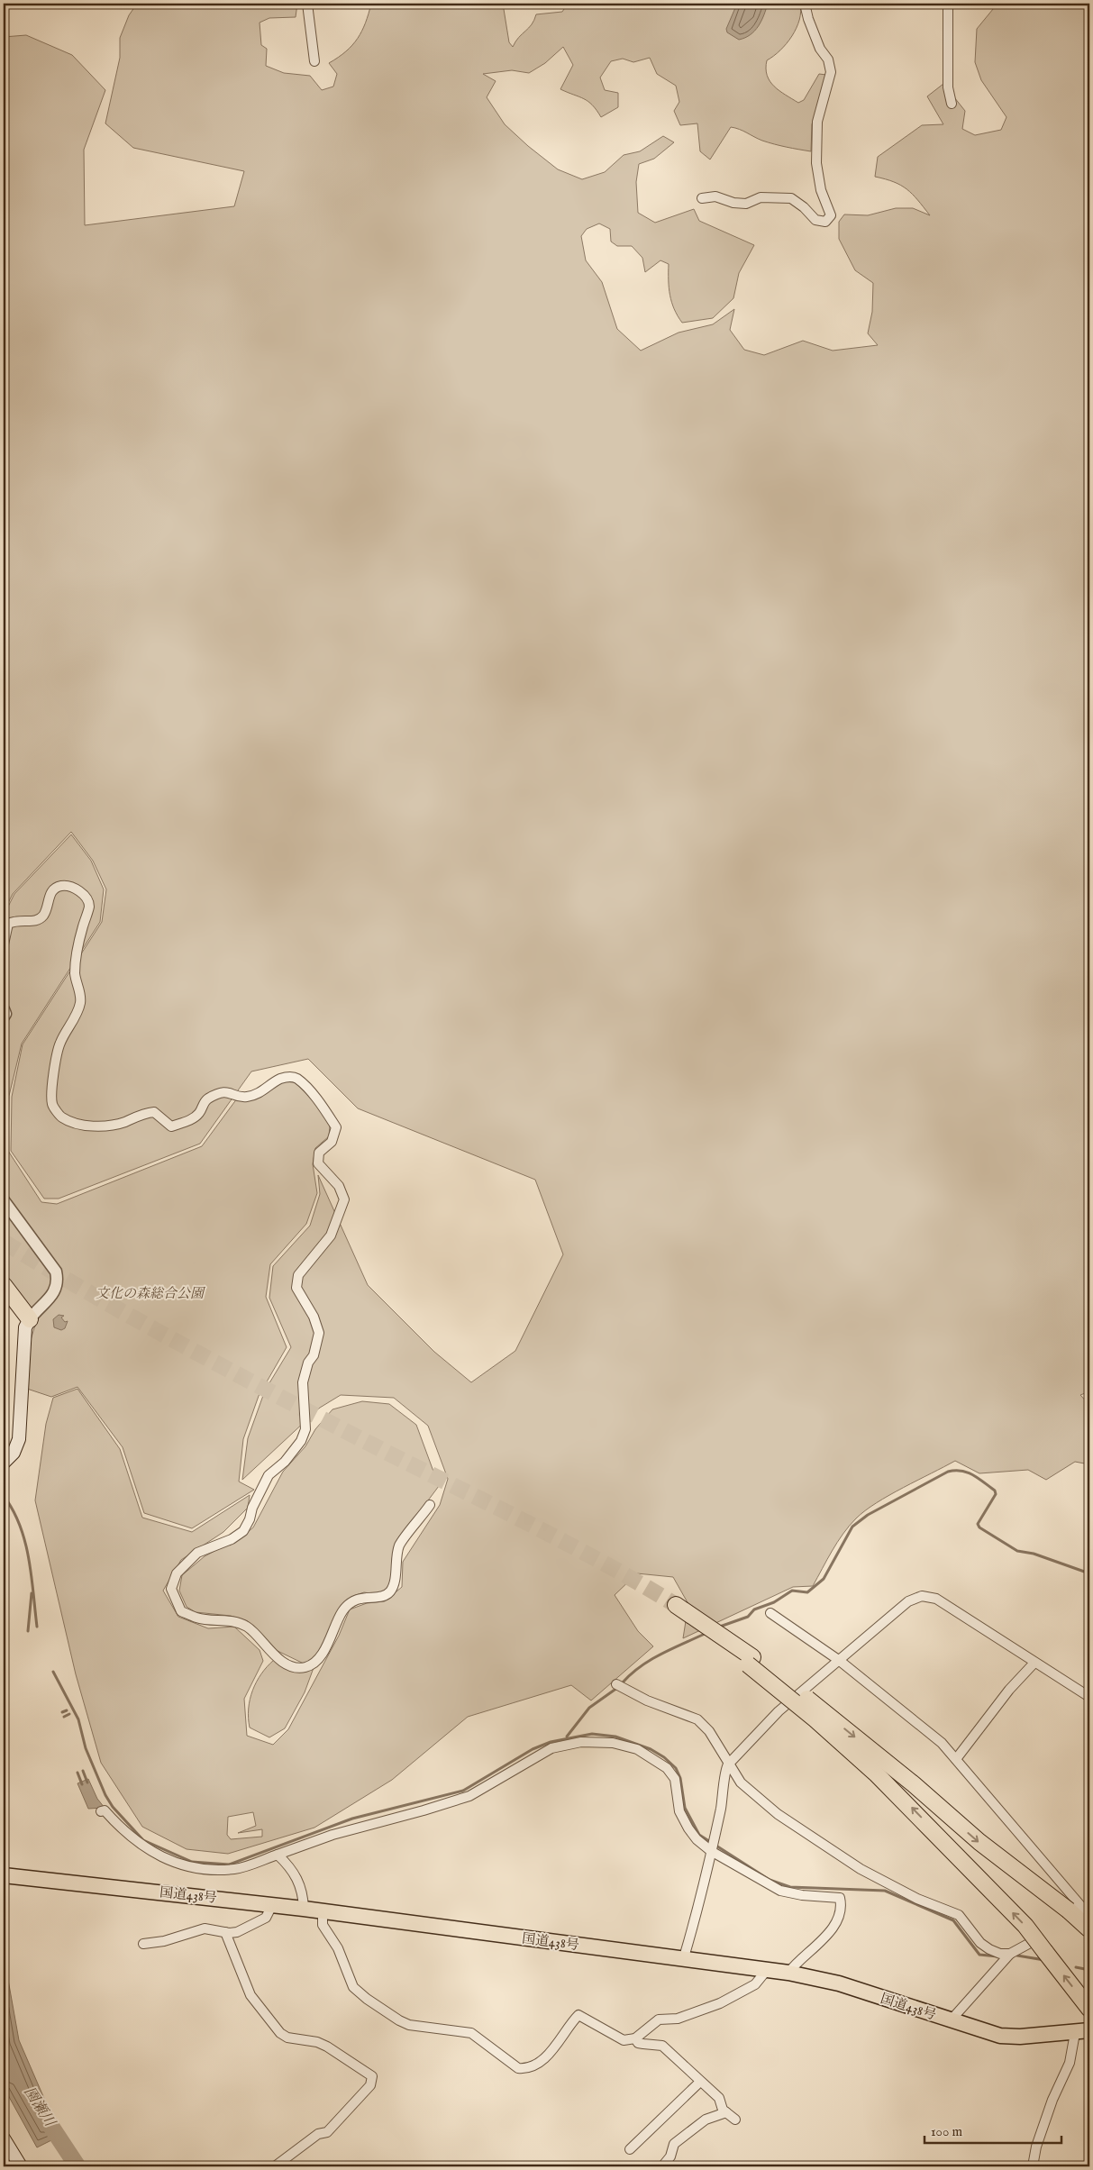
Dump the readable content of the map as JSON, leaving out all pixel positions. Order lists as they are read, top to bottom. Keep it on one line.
{"streets":{"highway":["国道438号"]},"water":["園瀬川"],"parks":["文化の森総合公園"],"scale_bar":"100 m"}
